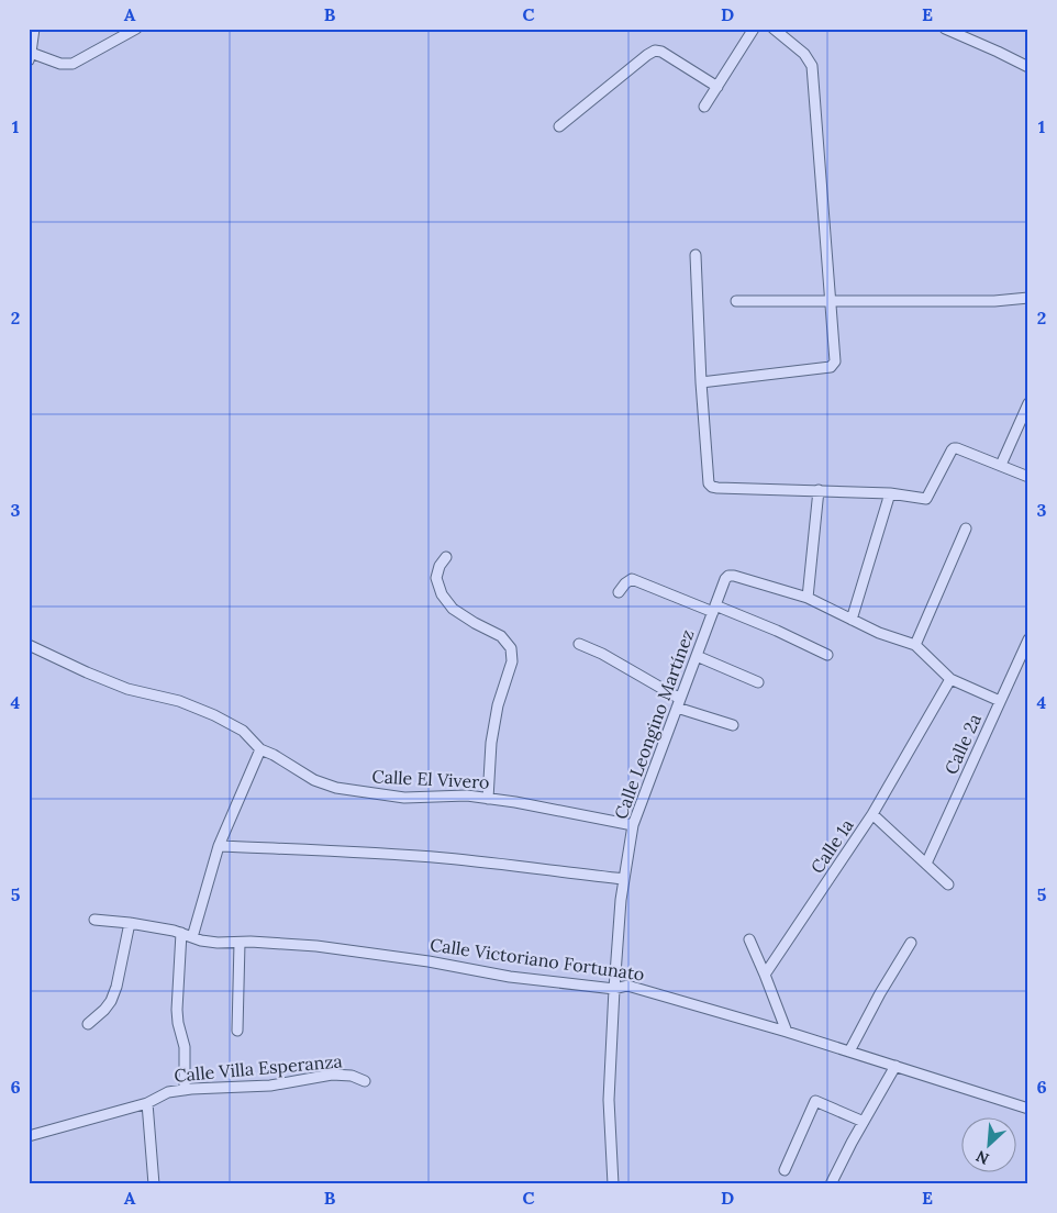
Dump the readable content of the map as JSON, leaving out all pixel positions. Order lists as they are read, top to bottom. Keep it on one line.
{"streets":{"street":["Calle Leongino Martínez","Calle 2a","Calle El Vivero","Calle 1a","Calle Victoriano Fortunato","Calle Villa Esperanza"]},"crossings":[["Calle Leongino Martínez","Calle El Vivero"],["Calle Leongino Martínez","Calle Victoriano Fortunato"]],"north":"bottom left","grid":{"columns":["A","B","C","D","E"],"rows":["1","2","3","4","5","6"]}}
